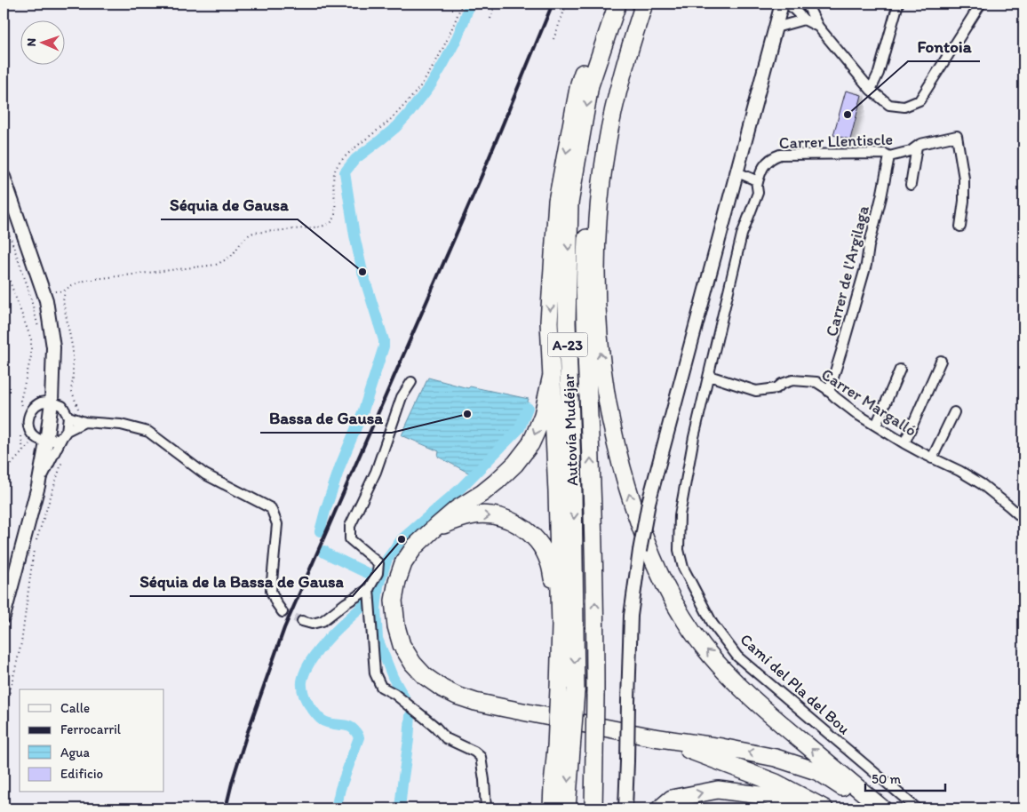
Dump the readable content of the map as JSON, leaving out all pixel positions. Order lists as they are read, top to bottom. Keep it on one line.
{"streets":{"highway":["A-23","Autovía Mudéjar"],"street":["Carrer Llentiscle","Carrer de l'Argilaga","Carrer Margalló","Camí del Pla del Bou"]},"crossings":[["Carrer Llentiscle","Carrer de l'Argilaga"],["Carrer Llentiscle","Carrer Margalló"],["Carrer Llentiscle","Camí del Pla del Bou"],["Carrer de l'Argilaga","Carrer Margalló"],["Carrer Margalló","Camí del Pla del Bou"]],"places":["Fontoia","Séquia de Gausa","Bassa de Gausa","Séquia de la Bassa de Gausa"],"legend":["Calle","Ferrocarril","Agua","Edificio"],"scale_bar":"50 m","north":"left"}
